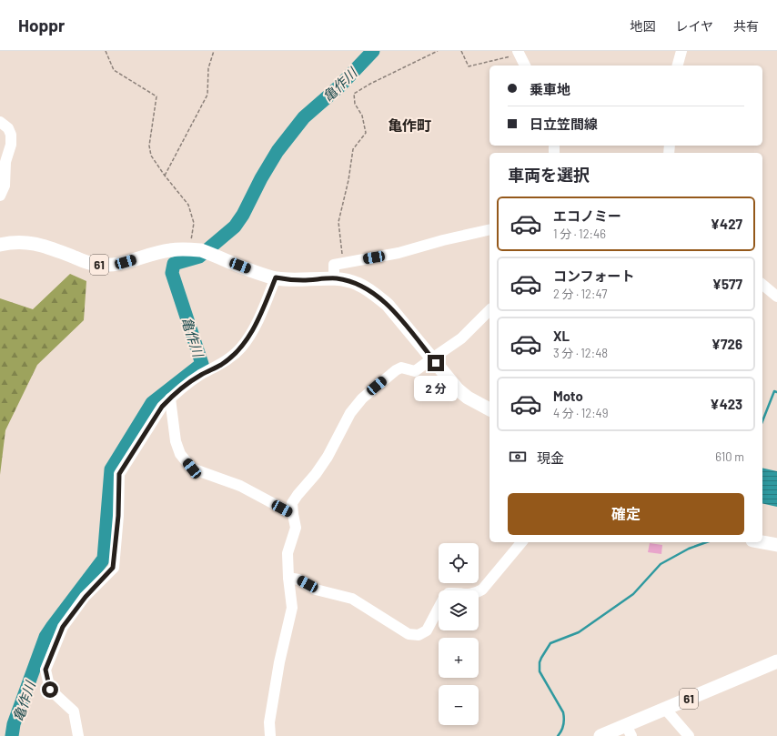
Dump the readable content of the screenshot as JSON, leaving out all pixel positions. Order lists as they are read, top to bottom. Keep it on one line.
{"streets":{"main road":["61"]},"districts":["亀作町"],"water":["亀作川"],"page":{"header":"Hoppr","nav":["地図","レイヤ","共有"],"banner":["乗車地","日立笠間線"],"heading":"車両を選択","list":[{"name":"エコノミー","note":"1 分 · 12:46","value":"¥427"},{"name":"コンフォート","note":"2 分 · 12:47","value":"¥577"},{"name":"XL","note":"3 分 · 12:48","value":"¥726"},{"name":"Moto","note":"4 分 · 12:49","value":"¥423"}],"bubble":"2 分","pay":["現金","610 m"],"buttons":"確定","map_buttons":["+","−"]}}
